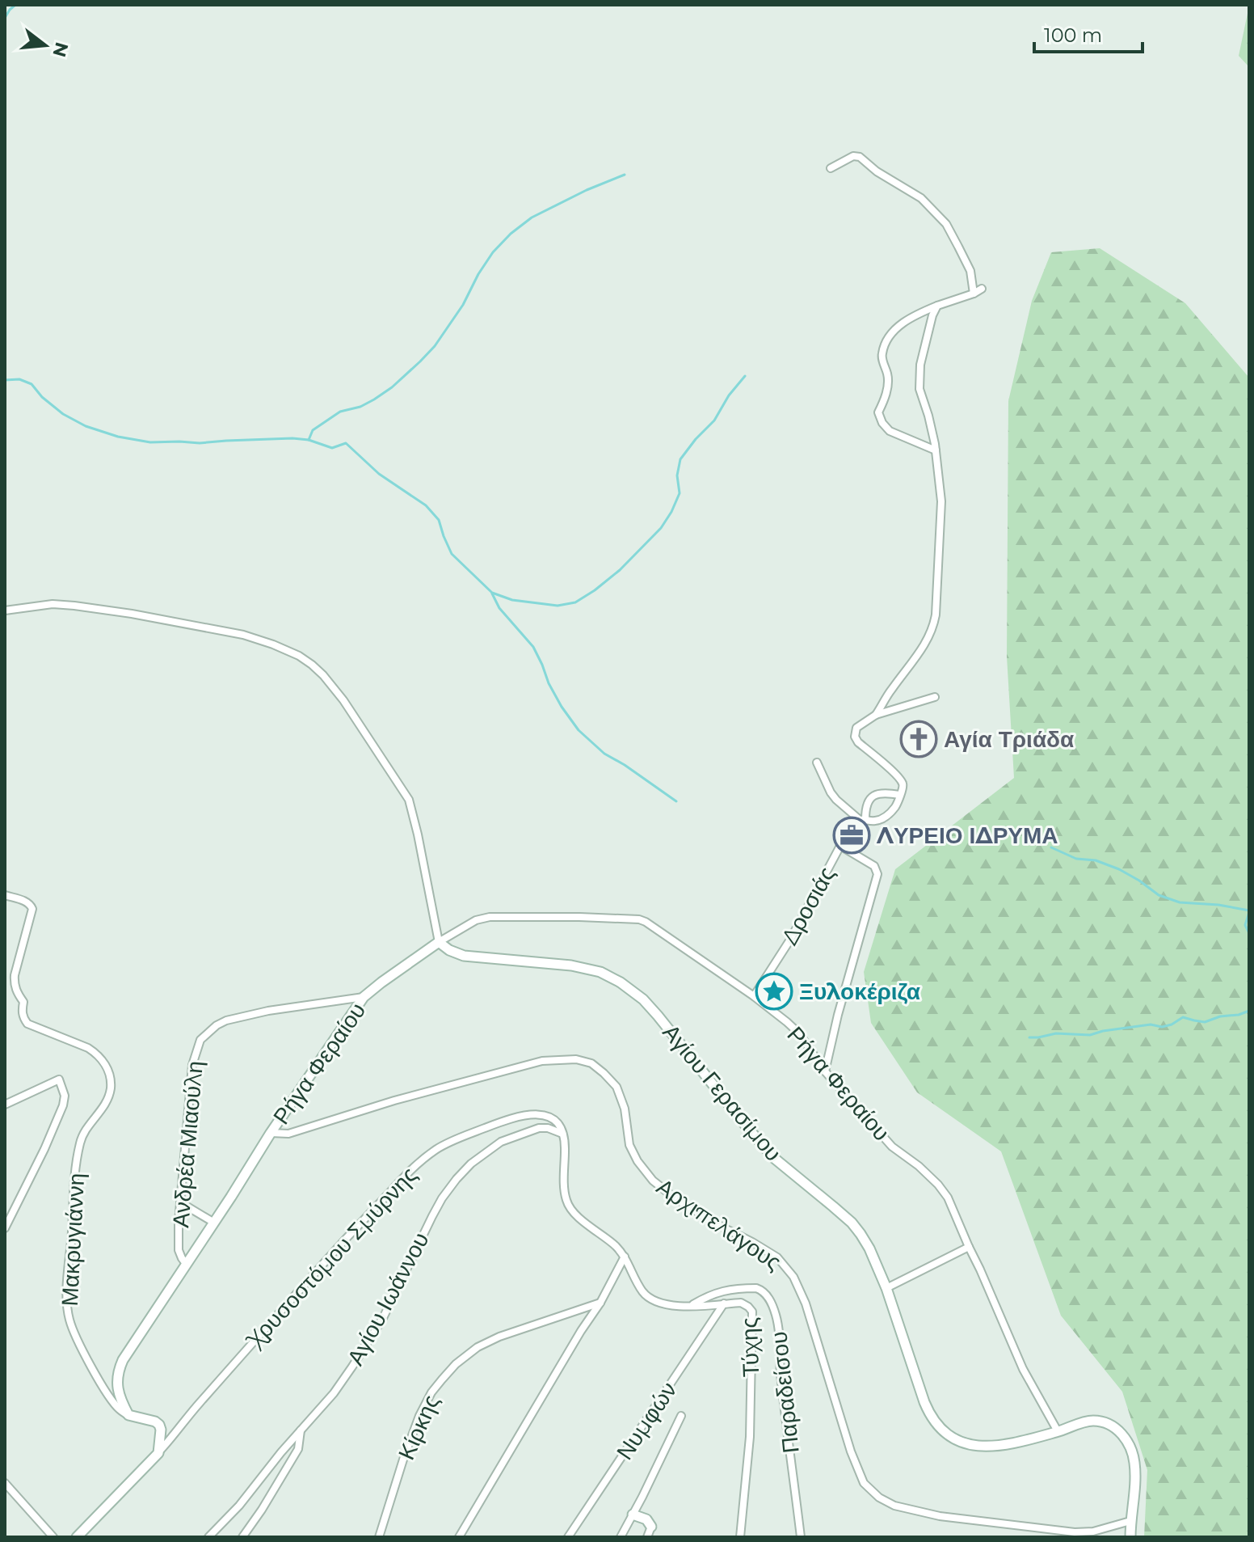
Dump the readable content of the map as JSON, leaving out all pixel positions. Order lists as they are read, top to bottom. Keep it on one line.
{"streets":{"street":["Δροσιάς","Ρήγα Φεραίου","Αγίου Γερασίμου","Ανδρέα Μιαούλη","Αρχιπελάγους","Μακρυγιάννη","Χρυσοστόμου Σμύρνης","Αγίου Ιωάννου","Τύχης","Παραδείσου","Νυμφών","Κίρκης"]},"crossings":[["Δροσιάς","Ρήγα Φεραίου"],["Ρήγα Φεραίου","Αγίου Γερασίμου"],["Ρήγα Φεραίου","Ανδρέα Μιαούλη"],["Ρήγα Φεραίου","Αρχιπελάγους"],["Ρήγα Φεραίου","Μακρυγιάννη"],["Αγίου Γερασίμου","Αρχιπελάγους"],["Χρυσοστόμου Σμύρνης","Αγίου Ιωάννου"],["Τύχης","Παραδείσου"],["Τύχης","Νυμφών"]],"places":{"church":["Αγία Τριάδα"],"office":["ΛΥΡΕΙΟ ΙΔΡΥΜΑ"],"place":["Ξυλοκέριζα"]},"scale_bar":"100 m","north":"right"}
